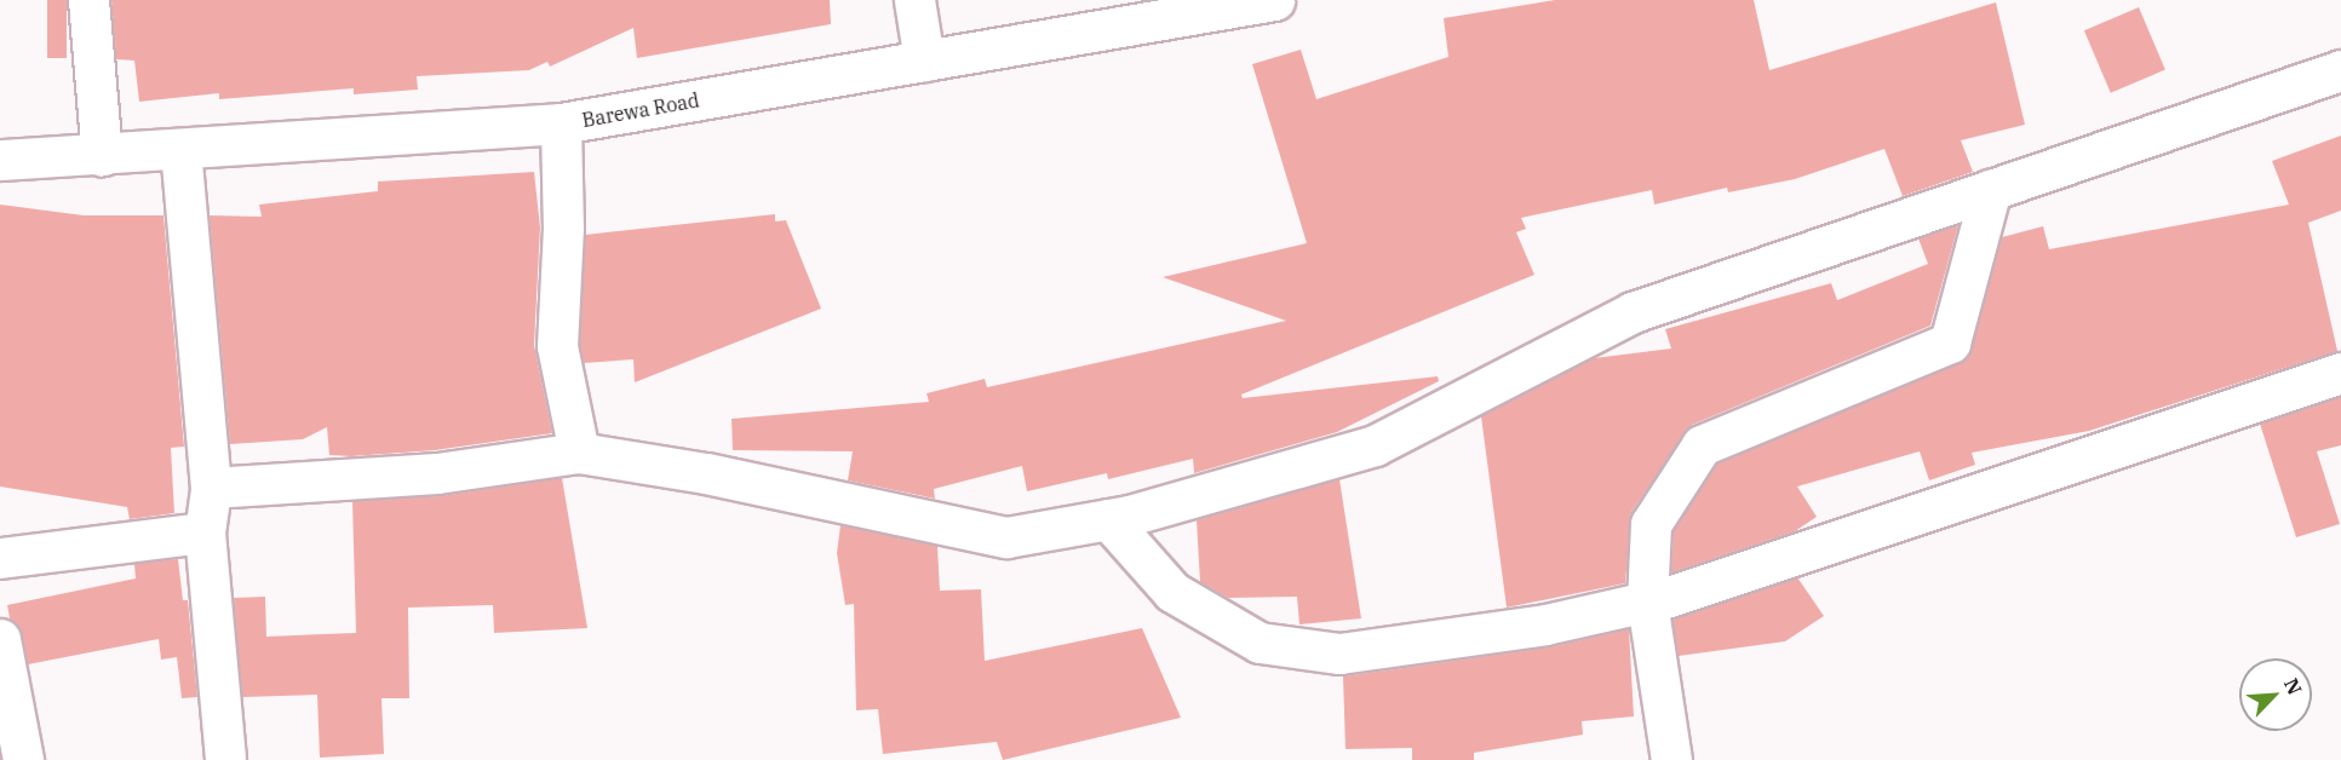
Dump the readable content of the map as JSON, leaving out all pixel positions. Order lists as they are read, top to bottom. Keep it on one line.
{"streets":{"street":["Barewa Road"]},"north":"top right"}
